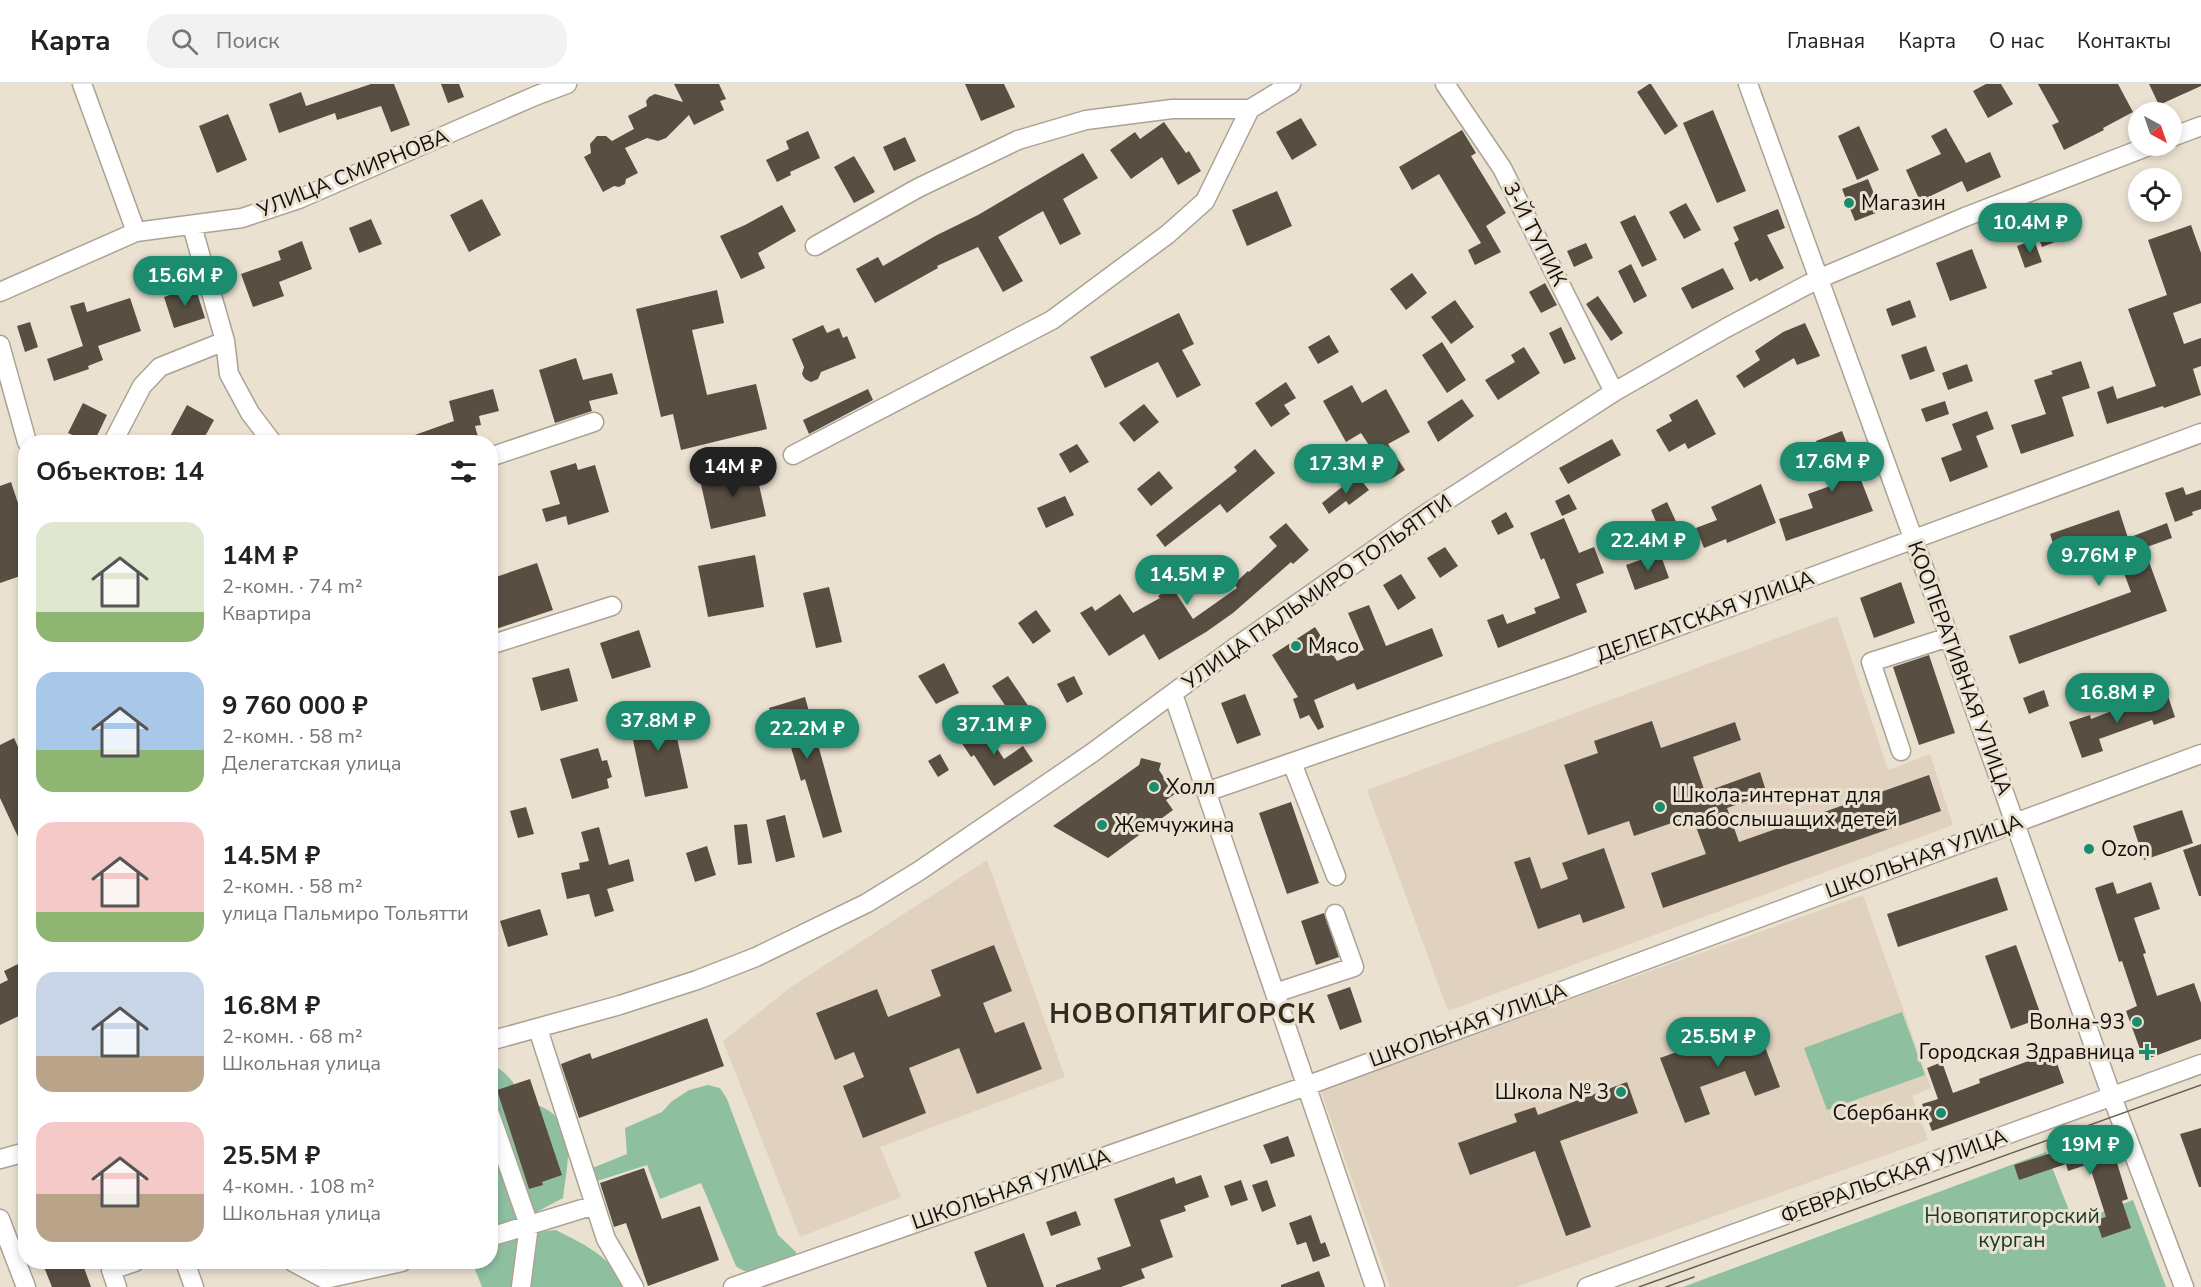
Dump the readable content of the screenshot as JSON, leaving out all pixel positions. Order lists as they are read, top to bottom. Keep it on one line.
{"streets":{"street":["УЛИЦА СМИРНОВА","3-Й ТУПИК","УЛИЦА ПАЛЬМИРО ТОЛЬЯТТИ","ДЕЛЕГАТСКАЯ УЛИЦА","КООПЕРАТИВНАЯ УЛИЦА","ШКОЛЬНАЯ УЛИЦА","ФЕВРАЛЬСКАЯ УЛИЦА"]},"crossings":[["3-Й ТУПИК","УЛИЦА ПАЛЬМИРО ТОЛЬЯТТИ"],["УЛИЦА ПАЛЬМИРО ТОЛЬЯТТИ","КООПЕРАТИВНАЯ УЛИЦА"],["ДЕЛЕГАТСКАЯ УЛИЦА","КООПЕРАТИВНАЯ УЛИЦА"],["КООПЕРАТИВНАЯ УЛИЦА","ШКОЛЬНАЯ УЛИЦА"],["КООПЕРАТИВНАЯ УЛИЦА","ФЕВРАЛЬСКАЯ УЛИЦА"]],"districts":["НОВОПЯТИГОРСК"],"parks":["Новопятигорский курган"],"places":{"other":["Магазин","Мясо","Холл","Школа-интернат для слабослышащих детей","Жемчужина","Ozon","Волна-93","Школа № 3","Сбербанк"],"health":["Городская Здравница"]},"north":"bottom right","page":{"header":"Карта","search":"Поиск","nav":["Главная","Карта","О нас","Контакты"],"price":["10.4M ₽","15.6M ₽","17.6M ₽","17.3M ₽","14M ₽","22.4M ₽","9.76M ₽","14.5M ₽","16.8M ₽","37.8M ₽","37.1M ₽","22.2M ₽","25.5M ₽","19M ₽"],"heading":"Объектов: 14","list":[{"name":"14M ₽","note":"2-комн. · 74 m² · Квартира"},{"name":"9 760 000 ₽","note":"2-комн. · 58 m² · Делегатская улица"},{"name":"14.5M ₽","note":"2-комн. · 58 m² · улица Пальмиро Тольятти"},{"name":"16.8M ₽","note":"2-комн. · 68 m² · Школьная улица"},{"name":"25.5M ₽","note":"4-комн. · 108 m² · Школьная улица"}]}}
